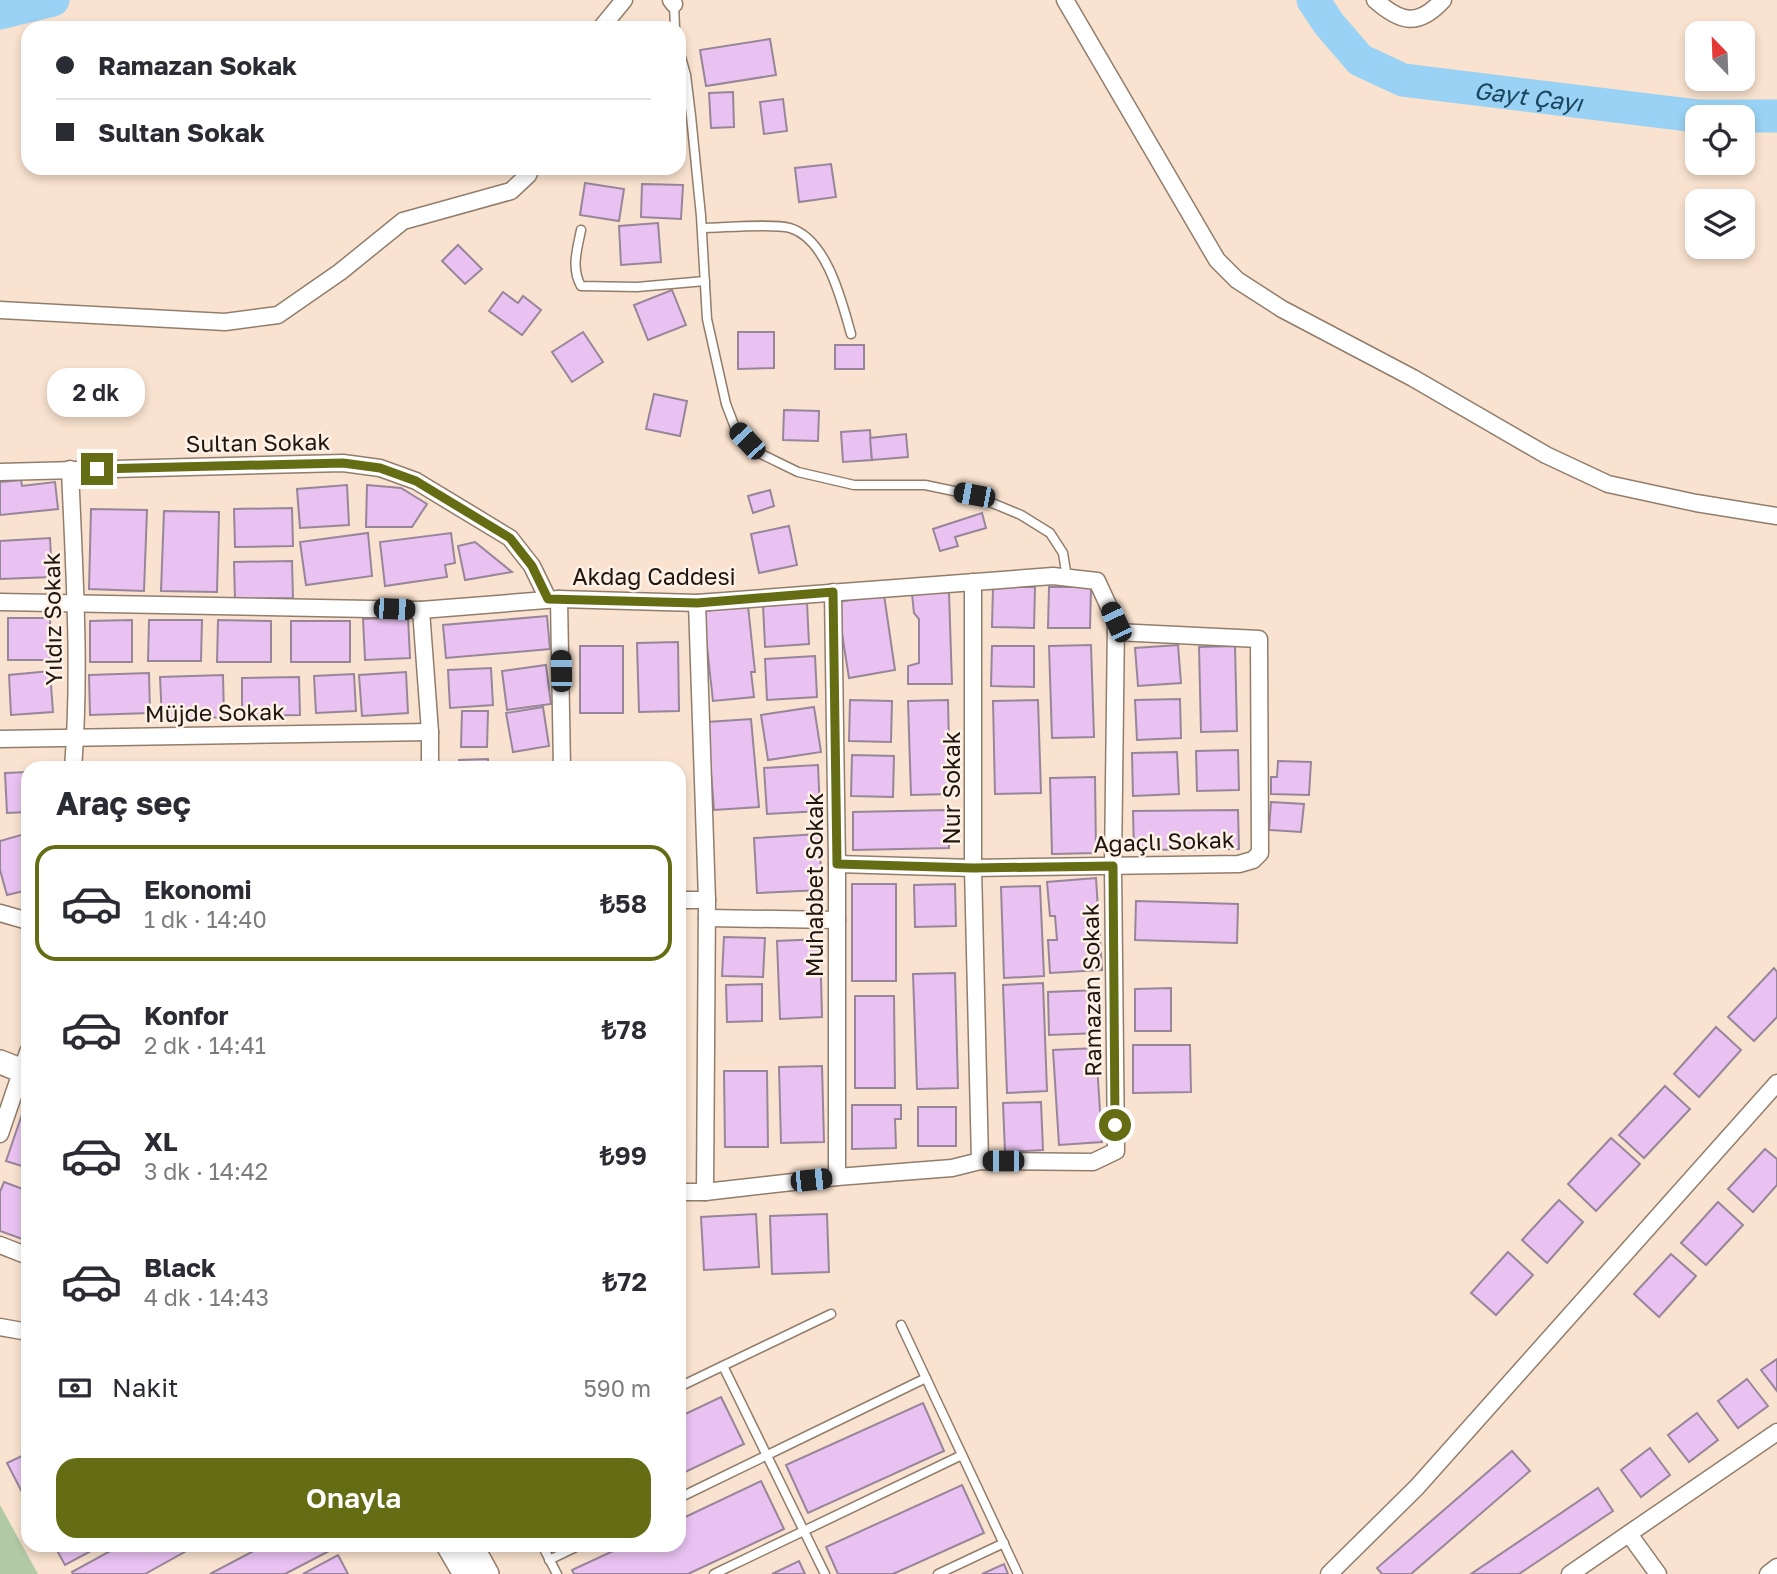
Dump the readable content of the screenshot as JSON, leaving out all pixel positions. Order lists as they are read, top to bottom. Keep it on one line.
{"streets":{"street":["Sultan Sokak","Akdağ Caddesi","Yıldız Sokak","Müjde Sokak","Nur Sokak","Ağaçlı Sokak","Muhabbet Sokak","Ramazan Sokak"]},"crossings":[["Sultan Sokak","Akdağ Caddesi"],["Sultan Sokak","Yıldız Sokak"],["Akdağ Caddesi","Yıldız Sokak"],["Akdağ Caddesi","Nur Sokak"],["Akdağ Caddesi","Muhabbet Sokak"],["Akdağ Caddesi","Ramazan Sokak"],["Yıldız Sokak","Müjde Sokak"],["Nur Sokak","Ağaçlı Sokak"],["Nur Sokak","Ramazan Sokak"],["Ağaçlı Sokak","Muhabbet Sokak"],["Ağaçlı Sokak","Ramazan Sokak"]],"water":["Gayt Çayı"],"north":"top left","page":{"banner":["Ramazan Sokak","Sultan Sokak"],"bubble":"2 dk","heading":"Araç seç","list":[{"name":"Ekonomi","note":"1 dk · 14:40","value":"₺58"},{"name":"Konfor","note":"2 dk · 14:41","value":"₺78"},{"name":"XL","note":"3 dk · 14:42","value":"₺99"},{"name":"Black","note":"4 dk · 14:43","value":"₺72"}],"pay":["Nakit","590 m"],"buttons":"Onayla"}}
